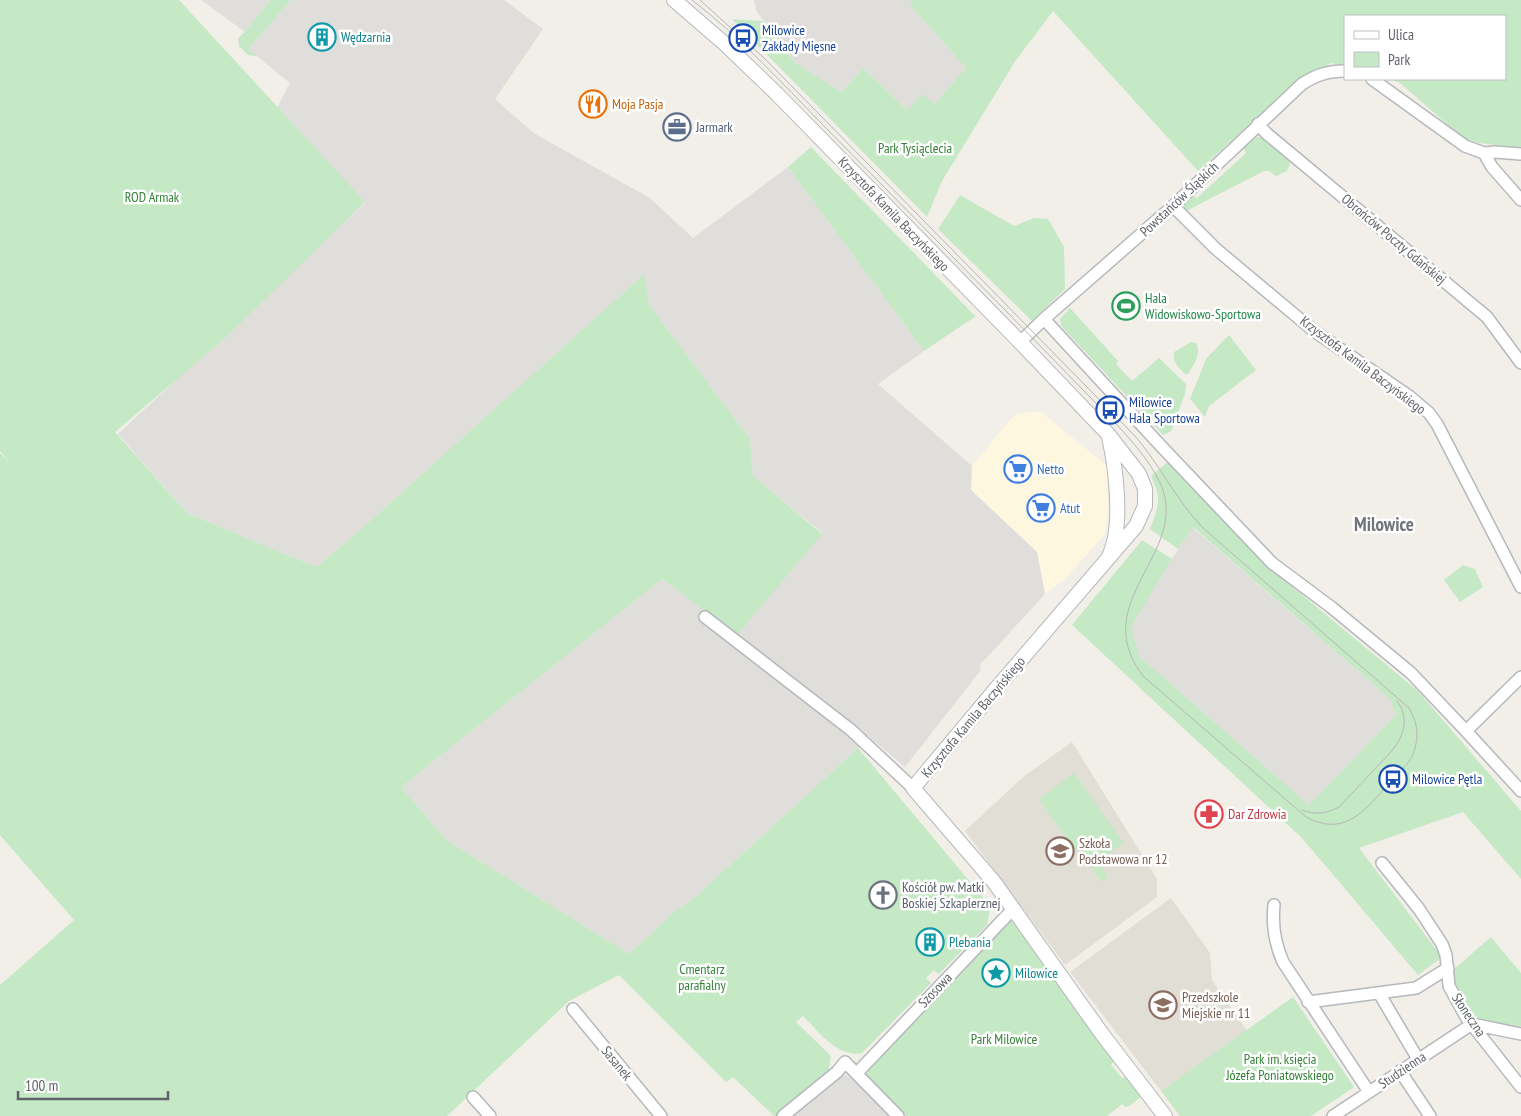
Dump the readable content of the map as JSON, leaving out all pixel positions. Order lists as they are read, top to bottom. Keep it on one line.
{"streets":{"street":["Powstańców Śląskich","Krzysztofa Kamila Baczyńskiego","Obrońców Poczty Gdańskiej","Szosowa","Słoneczna","Sasanek","Studzienna"]},"crossings":[["Powstańców Śląskich","Krzysztofa Kamila Baczyńskiego"],["Powstańców Śląskich","Obrońców Poczty Gdańskiej"],["Krzysztofa Kamila Baczyńskiego","Szosowa"],["Słoneczna","Studzienna"]],"districts":["Milowice"],"parks":["Park Tysiąclecia","ROD Armak","Cmentarz parafialny","Park Milowice","Park im. księcia Józefa Poniatowskiego"],"places":{"building":["Wędzarnia","Plebania"],"bus stop":["Milowice Zakłady Mięsne","Milowice Hala Sportowa","Milowice Pętla"],"restaurant":["Moja Pasja"],"office":["Jarmark"],"sports":["Hala Widowiskowo-Sportowa"],"supermarket":["Netto","Atut"],"pharmacy":["Dar Zdrowia"],"school or university":["Szkoła Podstawowa nr 12","Przedszkole Miejskie nr 11"],"church":["Kościół pw. Matki Boskiej Szkaplerznej"],"place":["Milowice"]},"legend":["Ulica","Park"],"scale_bar":"100 m"}
